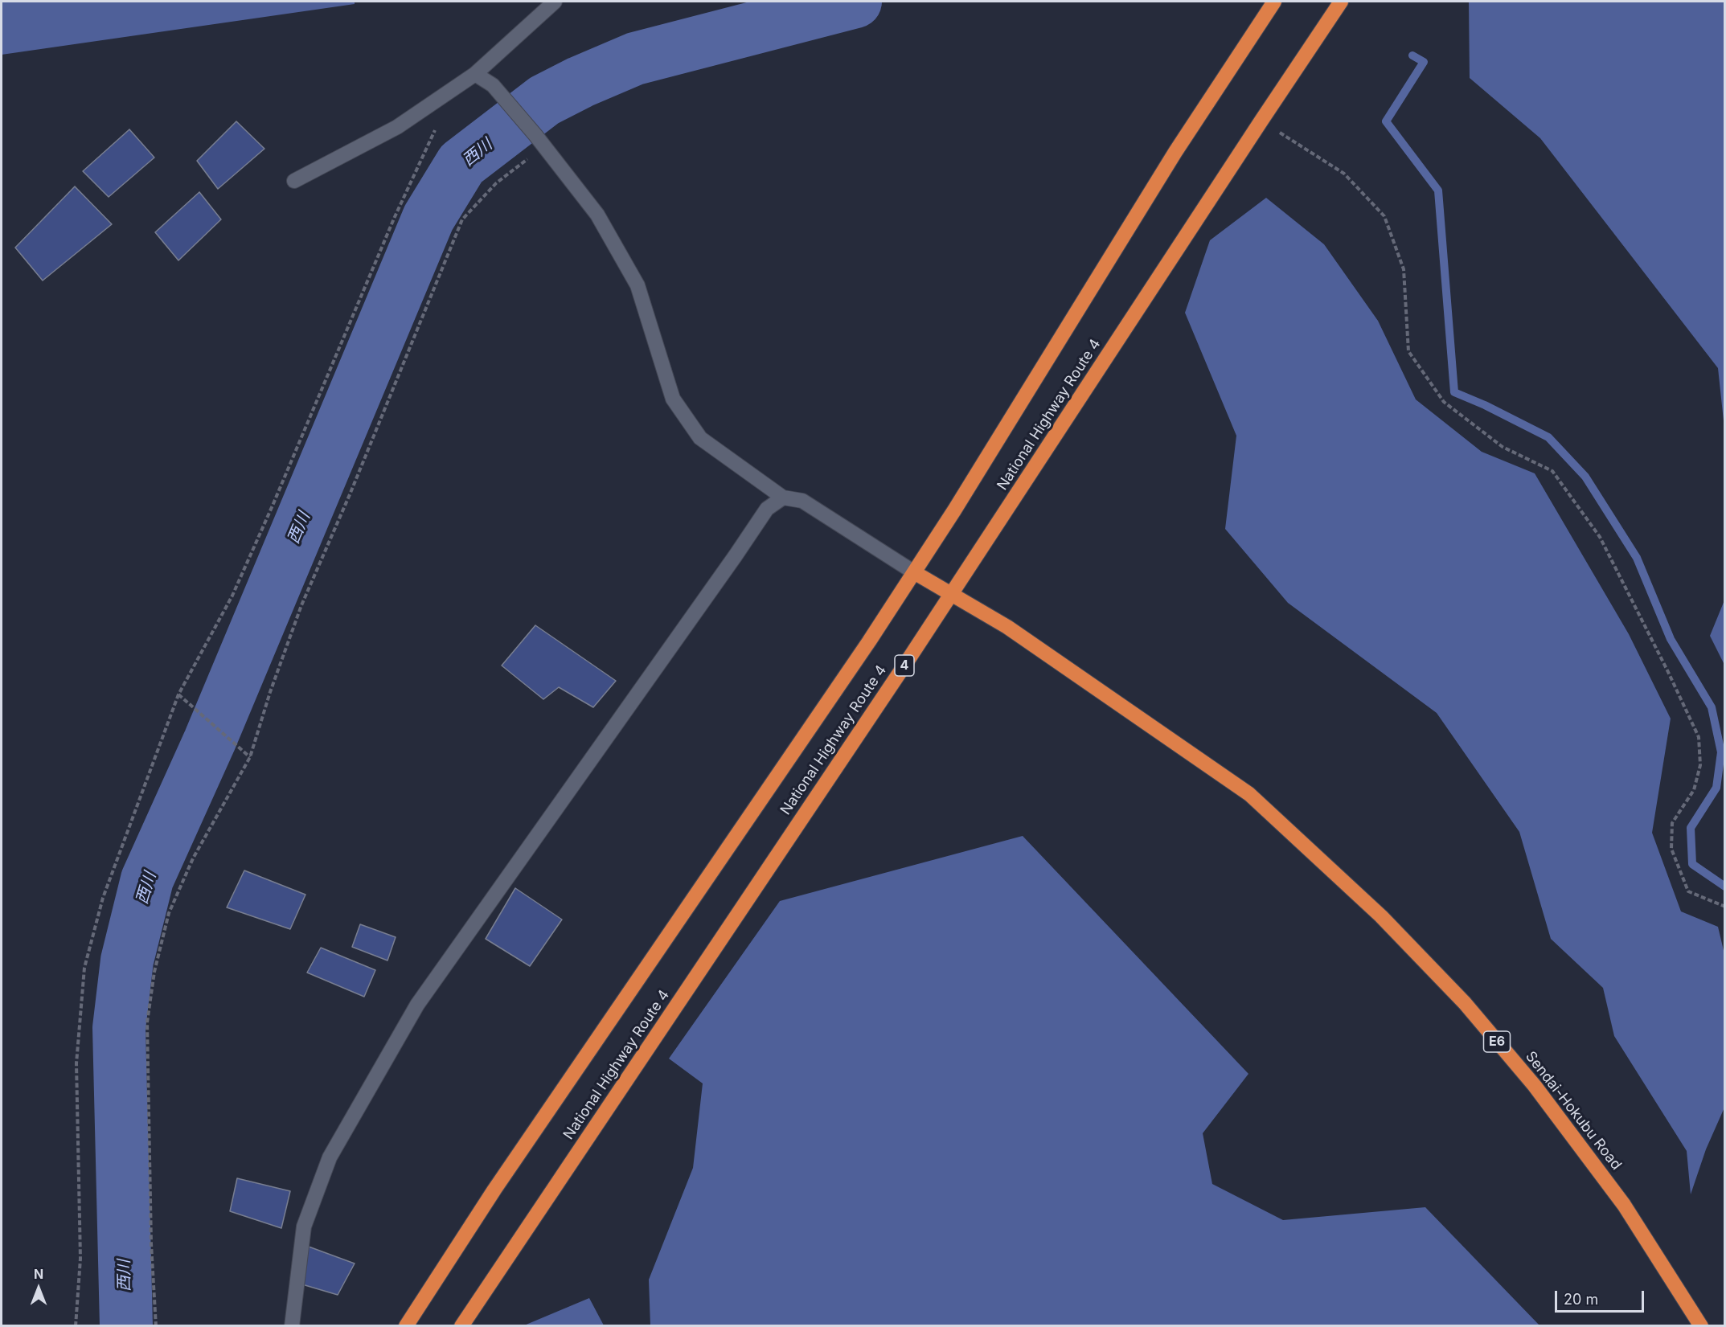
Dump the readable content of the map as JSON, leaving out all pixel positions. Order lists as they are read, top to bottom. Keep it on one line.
{"streets":{"highway":["National Highway Route 4","4","E6","Sendai-Hokubu Road"]},"crossings":[["National Highway Route 4","Sendai-Hokubu Road"]],"water":["西川"],"scale_bar":"20 m","north":"top"}
